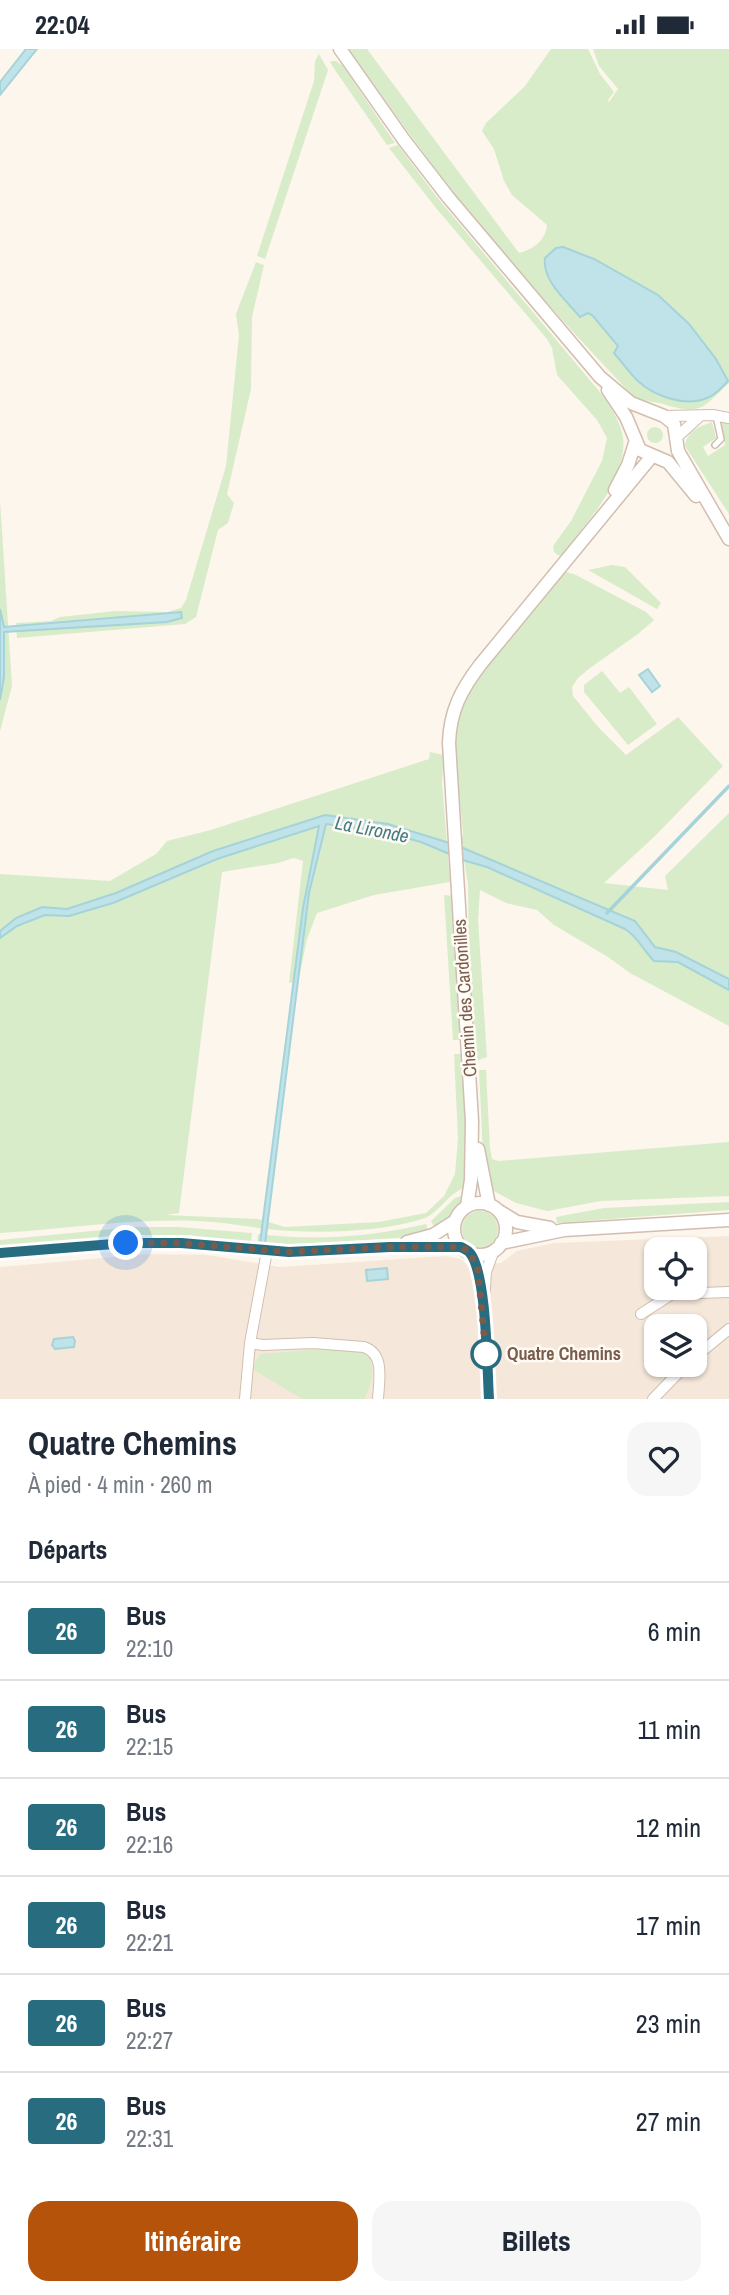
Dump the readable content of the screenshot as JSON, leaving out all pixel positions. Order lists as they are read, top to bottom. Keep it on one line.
{"streets":{"street":["Chemin des Cardonilles"]},"water":["La Lironde"],"places":["Quatre Chemins"],"lines":["bus line 26"],"page":{"status":"22:04","heading":[["Quatre Chemins","À pied · 4 min · 260 m"],"Départs"],"list":[{"mark":"26","name":"Bus","note":"22:10","value":"6 min"},{"mark":"26","name":"Bus","note":"22:15","value":"11 min"},{"mark":"26","name":"Bus","note":"22:16","value":"12 min"},{"mark":"26","name":"Bus","note":"22:21","value":"17 min"},{"mark":"26","name":"Bus","note":"22:27","value":"23 min"},{"mark":"26","name":"Bus","note":"22:31","value":"27 min"}],"buttons":["Itinéraire","Billets"]}}
